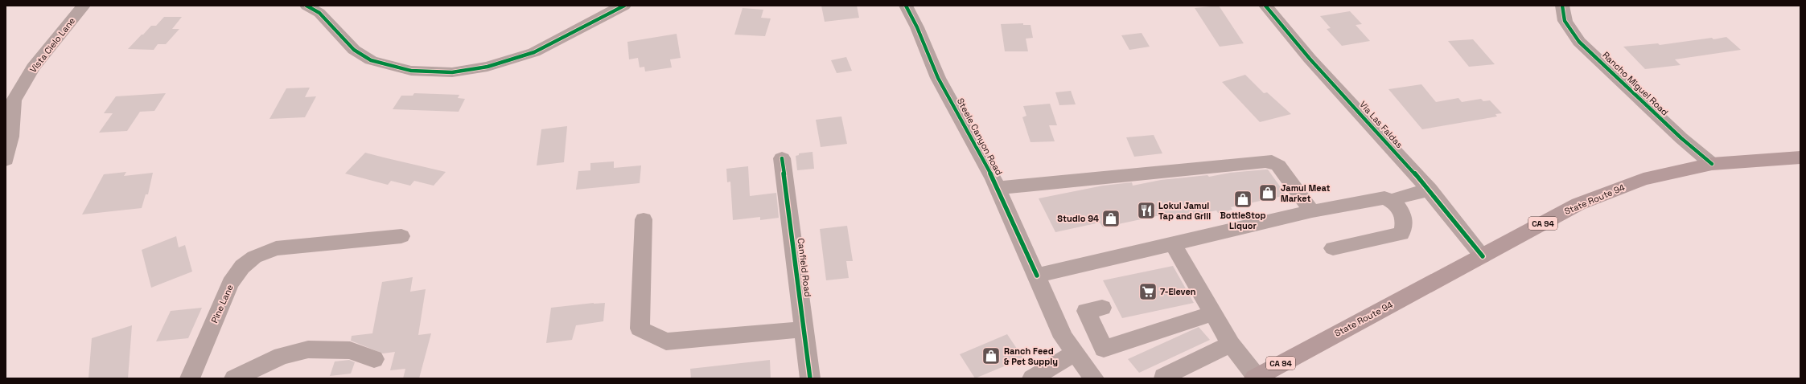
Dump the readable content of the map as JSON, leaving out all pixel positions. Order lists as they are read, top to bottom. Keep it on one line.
{"streets":{"highway":["State Route 94","CA 94"],"street":["Vista Cielo Lane","Rancho Miguel Road","Via Las Faldas","Steele Canyon Road","Canfield Road","Pine Lane"]},"crossings":[["Rancho Miguel Road","State Route 94"],["Via Las Faldas","State Route 94"]],"places":{"shop":["Jamul Meat Market","BottleStop Liquor","Studio 94","Ranch Feed & Pet Supply"],"restaurant":["Lokul Jamul Tap and Grill"],"supermarket":["7-Eleven"]}}
